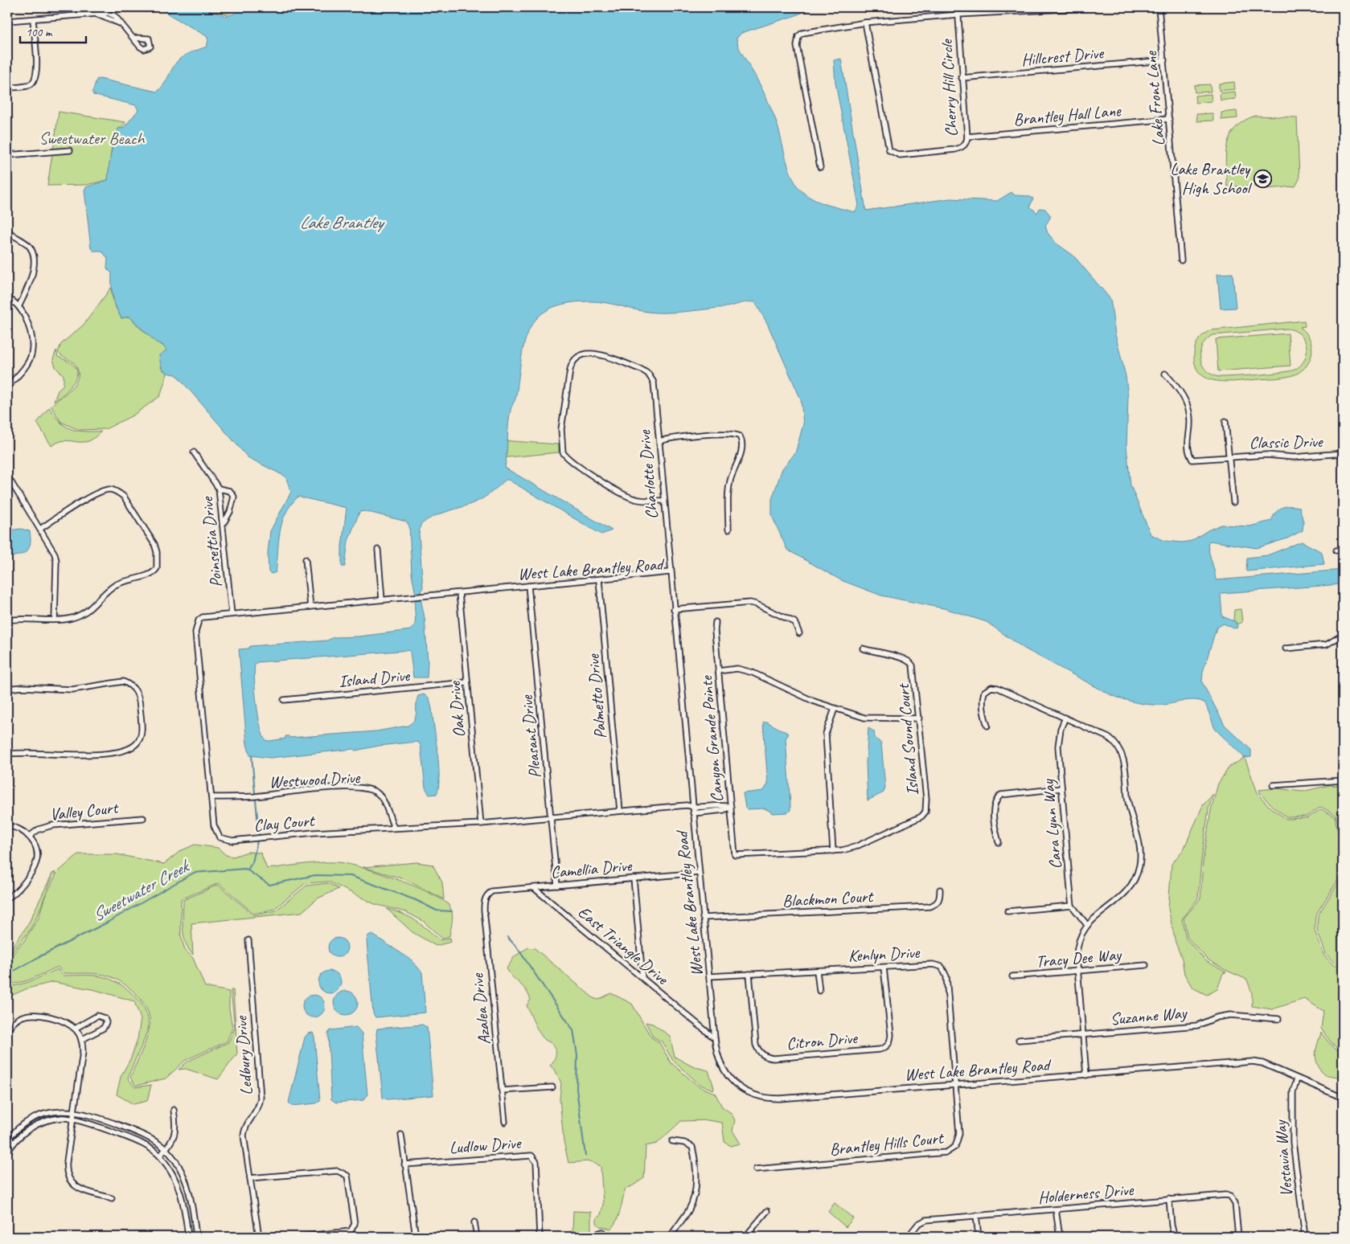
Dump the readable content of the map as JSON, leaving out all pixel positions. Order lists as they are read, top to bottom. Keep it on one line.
{"streets":{"street":["Hillcrest Drive","Cherry Hill Circle","Lake Front Lane","Brantley Hall Lane","Classic Drive","Charlotte Drive","Poinsettia Drive","West Lake Brantley Road","Island Drive","Palmetto Drive","Oak Drive","Pleasant Drive","Canyon Grande Pointe","Island Sound Court","Westwood Drive","Valley Court","Clay Court","Cara Lynn Way","Camellia Drive","Blackmon Court","East Triangle Drive","Kenlyn Drive","Tracy Dee Way","Azalea Drive","Suzanne Way","Citron Drive","Ledbury Drive","Brantley Hills Court","Ludlow Drive","Vestavia Way","Holderness Drive"]},"crossings":[["Hillcrest Drive","Cherry Hill Circle"],["Hillcrest Drive","Lake Front Lane"],["Cherry Hill Circle","Brantley Hall Lane"],["Lake Front Lane","Brantley Hall Lane"],["Charlotte Drive","West Lake Brantley Road"],["Poinsettia Drive","West Lake Brantley Road"],["West Lake Brantley Road","Palmetto Drive"],["West Lake Brantley Road","Oak Drive"],["West Lake Brantley Road","Pleasant Drive"],["West Lake Brantley Road","Westwood Drive"],["West Lake Brantley Road","Clay Court"],["West Lake Brantley Road","Camellia Drive"],["West Lake Brantley Road","Blackmon Court"],["West Lake Brantley Road","East Triangle Drive"],["West Lake Brantley Road","Kenlyn Drive"],["West Lake Brantley Road","Brantley Hills Court"],["West Lake Brantley Road","Vestavia Way"],["Island Drive","Oak Drive"],["Pleasant Drive","Camellia Drive"],["Canyon Grande Pointe","Island Sound Court"],["Westwood Drive","Clay Court"],["Camellia Drive","East Triangle Drive"],["Camellia Drive","Azalea Drive"],["Kenlyn Drive","Citron Drive"],["Kenlyn Drive","Brantley Hills Court"]],"water":["Lake Brantley","Sweetwater Creek"],"parks":["Sweetwater Beach"],"places":{"school or university":["Lake Brantley High School"]},"scale_bar":"100 m"}
